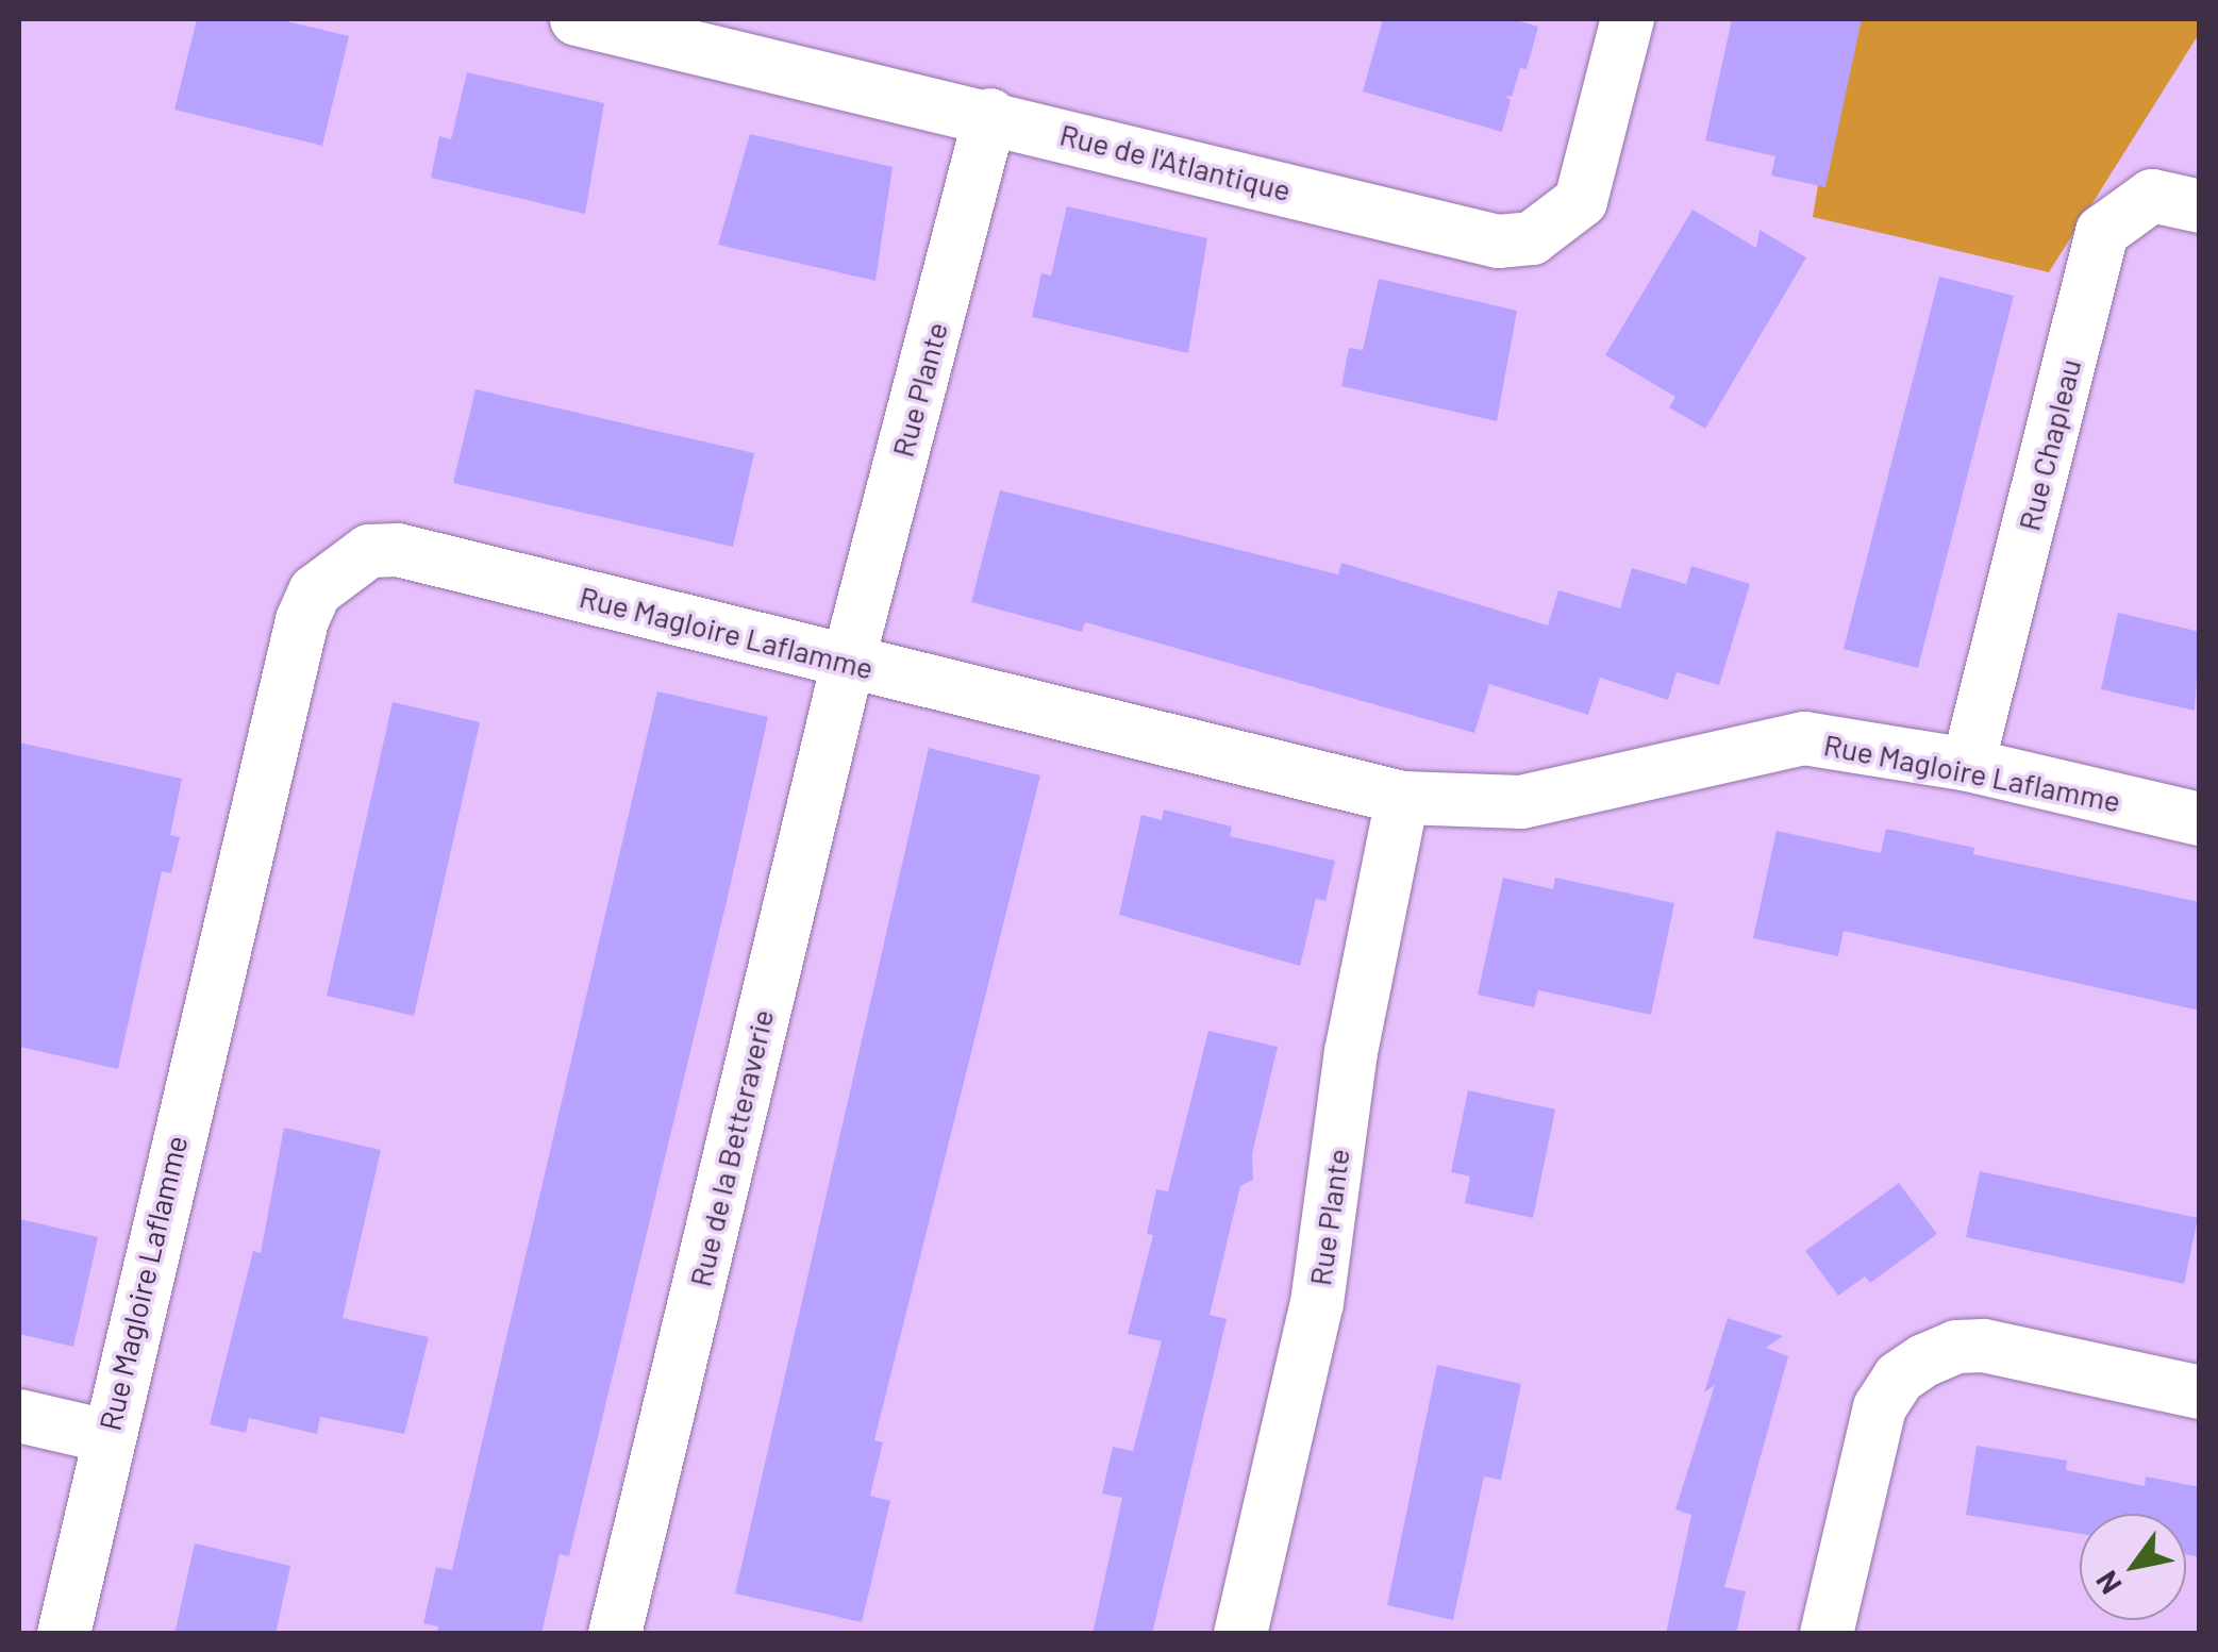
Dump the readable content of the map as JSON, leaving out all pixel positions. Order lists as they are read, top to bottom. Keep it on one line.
{"streets":{"street":["Rue de l'Atlantique","Rue Plante","Rue Chapleau","Rue Magloire Laflamme","Rue de la Betteraverie"]},"crossings":[["Rue de l'Atlantique","Rue Plante"],["Rue Plante","Rue Magloire Laflamme"],["Rue Plante","Rue de la Betteraverie"],["Rue Chapleau","Rue Magloire Laflamme"],["Rue Magloire Laflamme","Rue de la Betteraverie"]],"north":"bottom left"}
